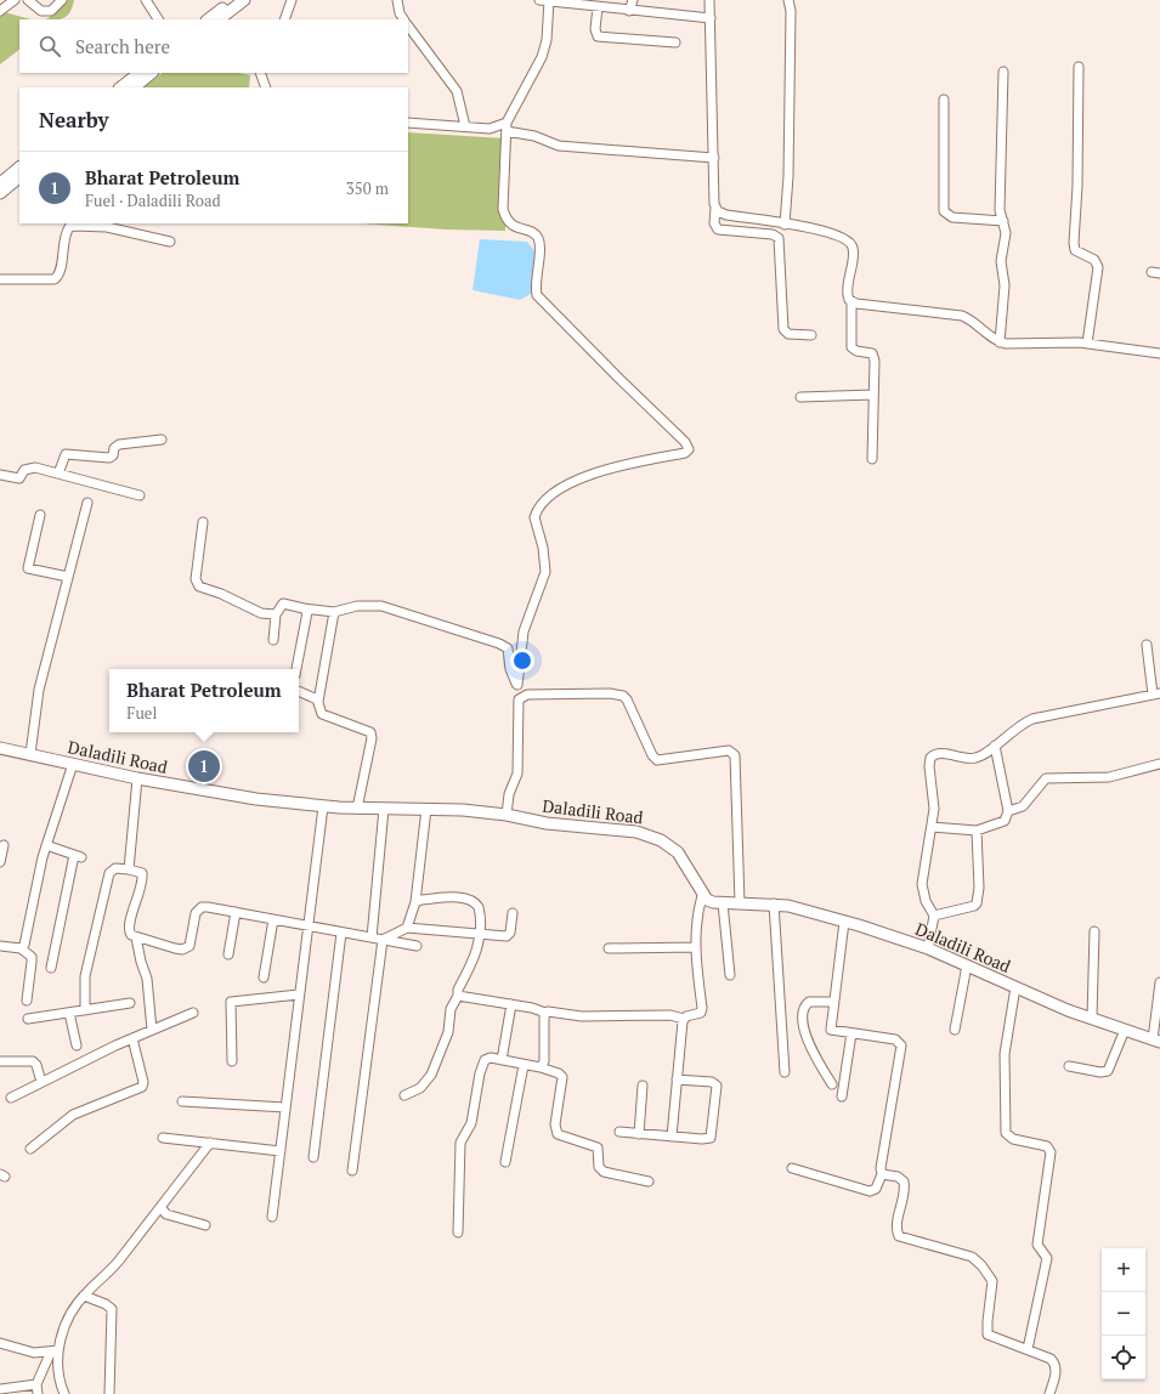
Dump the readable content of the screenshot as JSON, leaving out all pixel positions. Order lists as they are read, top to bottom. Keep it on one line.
{"streets":{"main road":["Daladili Road"]},"page":{"search":"Search here","heading":"Nearby","list":[{"mark":"1","name":"Bharat Petroleum","note":"Fuel · Daladili Road","value":"350 m"}],"popup":["Bharat Petroleum","Fuel"],"pins":"1","map_buttons":["+","−"]}}
